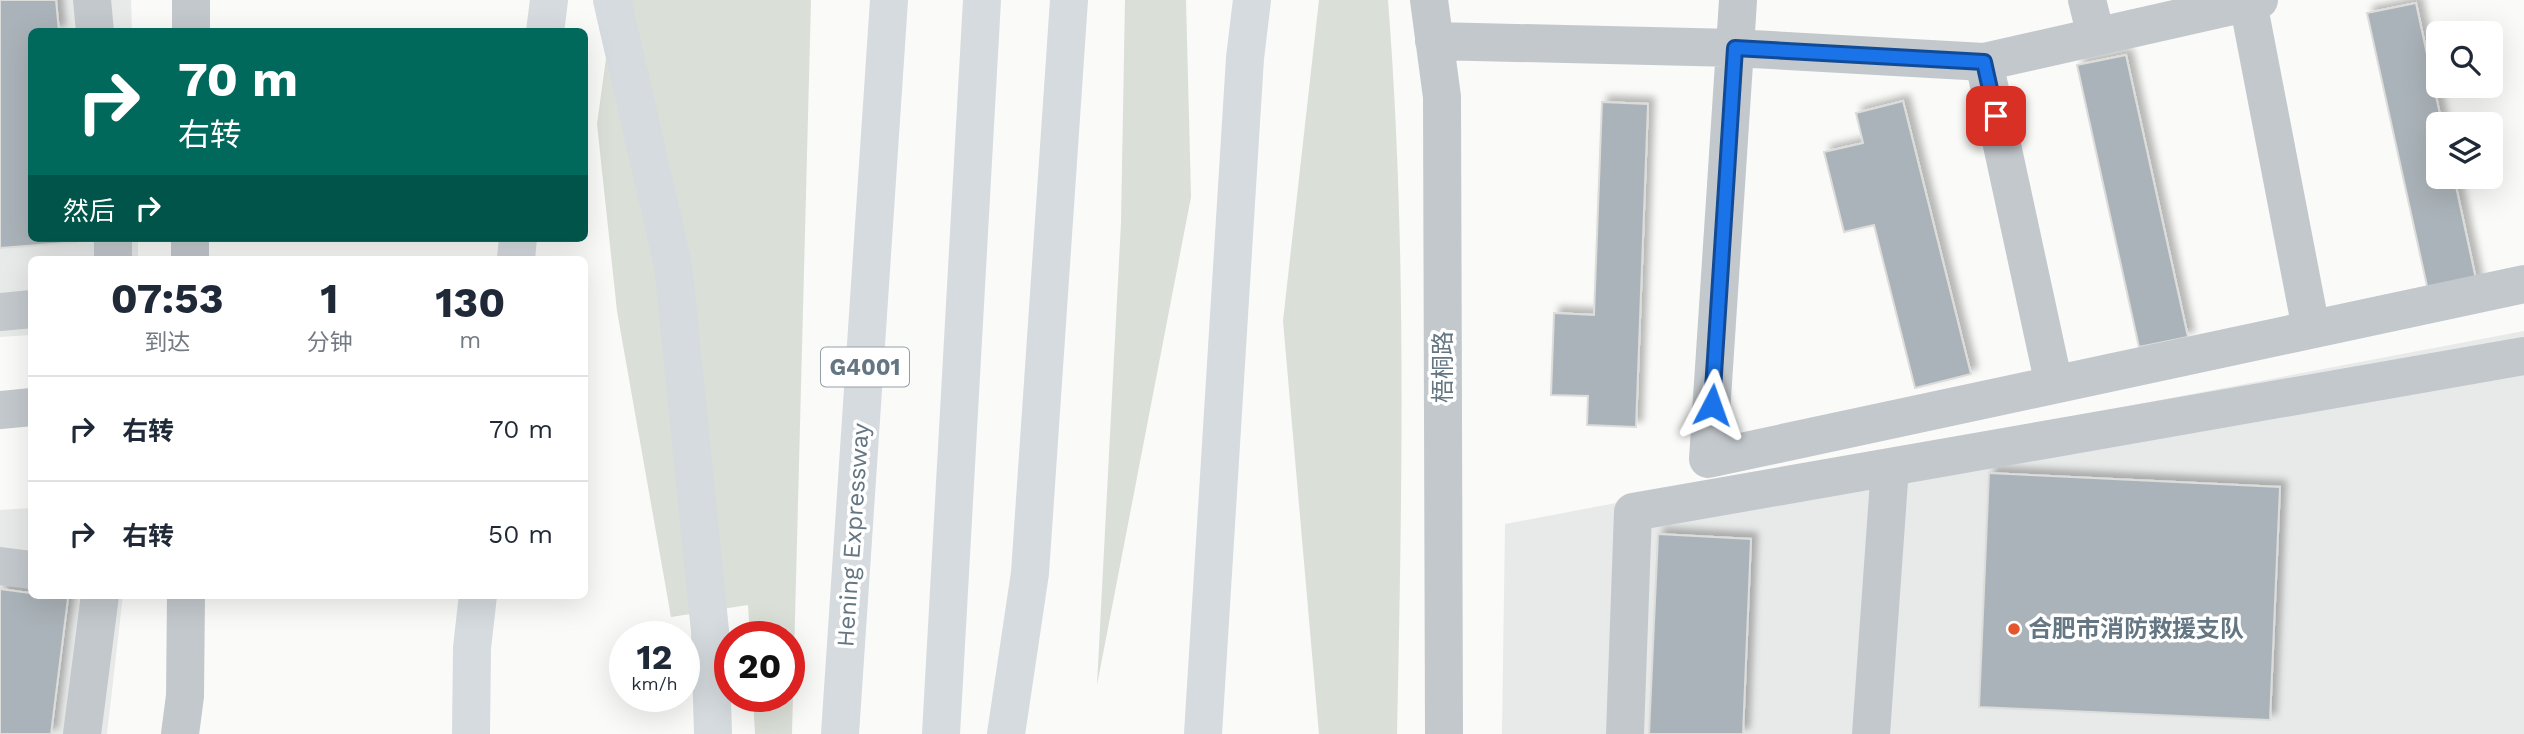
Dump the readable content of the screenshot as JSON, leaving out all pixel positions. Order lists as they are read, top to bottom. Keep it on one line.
{"streets":{"highway":["G4001","Hening Expressway"],"street":["梧桐路"]},"places":["合肥市消防救援支队"],"page":{"turn":["70 m","右转"],"then":"然后","eta":["07:53","到达","1","分钟","130","m"],"list":[{"name":"右转","value":"70 m"},{"name":"右转","value":"50 m"}],"speed":"12 km/h","limit":"20"}}
